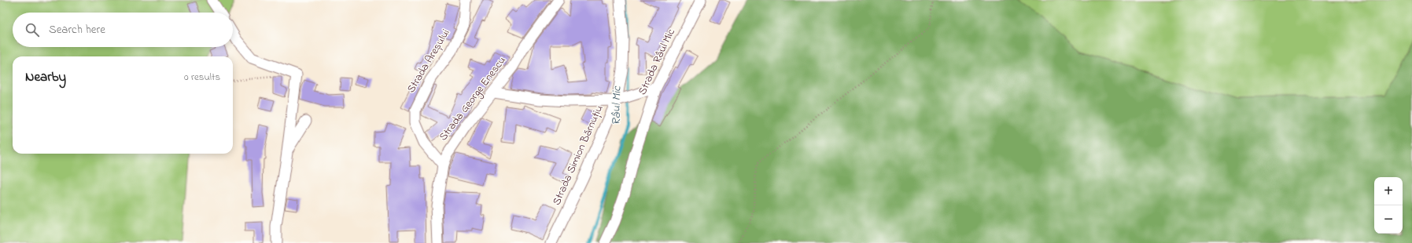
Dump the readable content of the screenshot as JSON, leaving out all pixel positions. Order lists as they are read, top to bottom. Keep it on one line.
{"streets":{"street":["Strada Areșului","Strada Râul Mic","Strada George Enescu","Strada Simion Bărnuțiu"]},"crossings":[["Strada Areșului","Strada George Enescu"]],"water":["Râul Mic"],"page":{"search":"Search here","heading":["Nearby","0 results"],"map_buttons":["+","−"]}}
